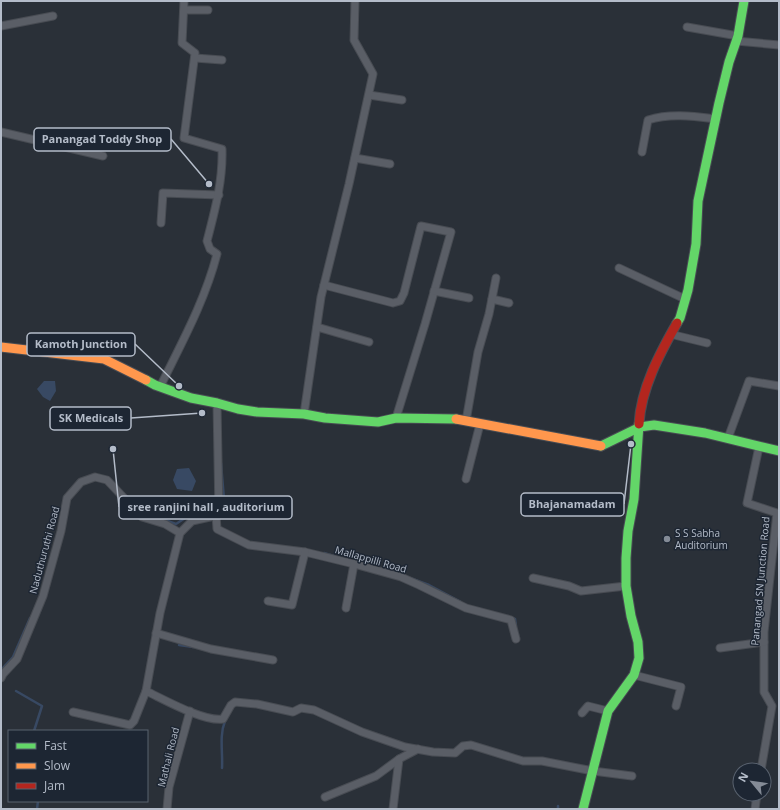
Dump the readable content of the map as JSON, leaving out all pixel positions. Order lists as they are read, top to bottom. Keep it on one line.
{"streets":{"street":["Naduthuruthi Road","Mallappilli Road","Panangad SN Junction Road","Mathali Road"]},"places":["Panangad Toddy Shop","Kamoth Junction","SK Medicals","Bhajanamadam","sree ranjini hall , auditorium","S S Sabha Auditorium"],"legend":["Fast","Slow","Jam"],"north":"top left"}
